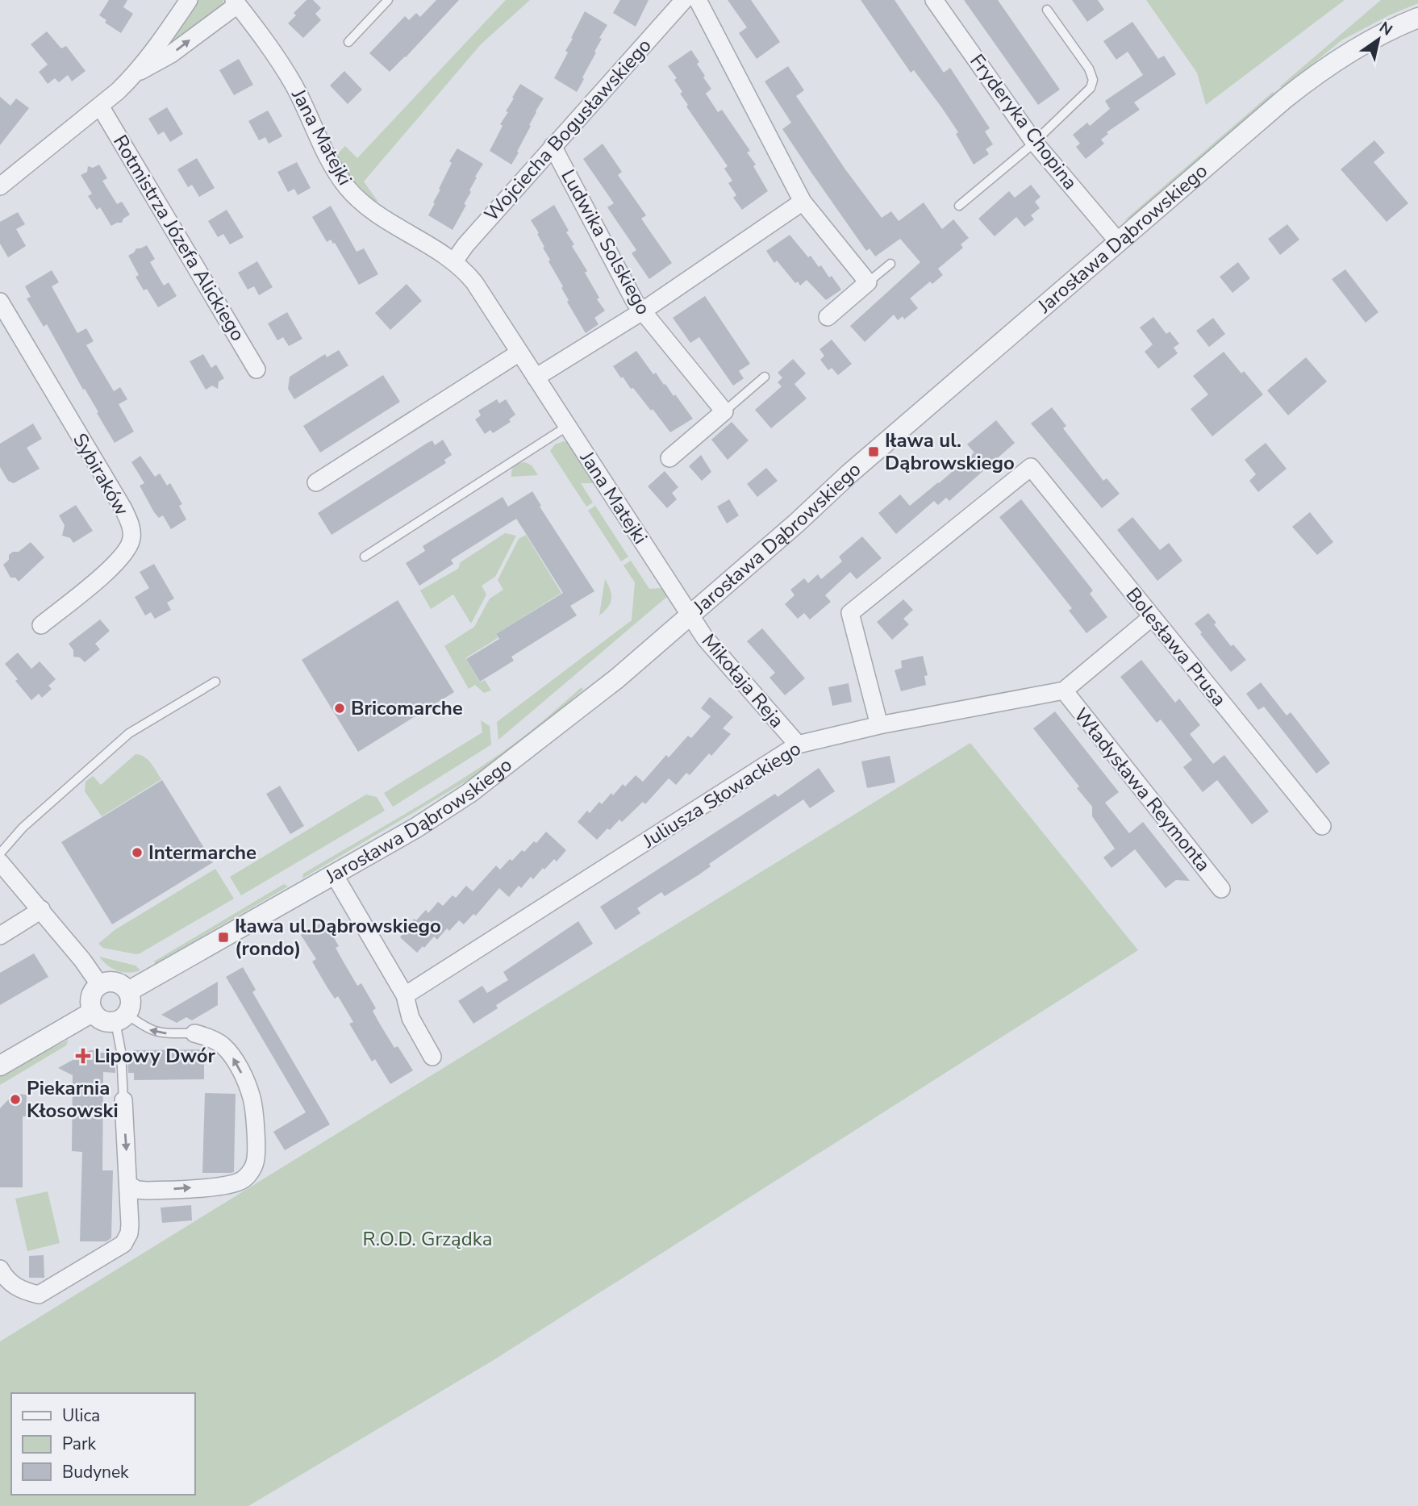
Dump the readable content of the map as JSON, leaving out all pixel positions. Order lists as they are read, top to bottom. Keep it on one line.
{"streets":{"street":["Fryderyka Chopina","Wojciecha Bogusławskiego","Jana Matejki","Rotmistrza Józefa Alickiego","Jarosława Dąbrowskiego","Ludwika Solskiego","Sybiraków","Bolesława Prusa","Mikołaja Reja","Władysława Reymonta","Juliusza Słowackiego"]},"crossings":[["Fryderyka Chopina","Jarosława Dąbrowskiego"],["Wojciecha Bogusławskiego","Jana Matejki"],["Wojciecha Bogusławskiego","Ludwika Solskiego"],["Jana Matejki","Jarosława Dąbrowskiego"],["Jana Matejki","Mikołaja Reja"],["Jarosława Dąbrowskiego","Mikołaja Reja"],["Bolesława Prusa","Juliusza Słowackiego"],["Mikołaja Reja","Juliusza Słowackiego"],["Władysława Reymonta","Juliusza Słowackiego"]],"parks":["R.O.D. Grządka"],"places":{"transit":["Iława ul. Dąbrowskiego","Iława ul.Dąbrowskiego (rondo)"],"other":["Bricomarche","Intermarche","Piekarnia Kłosowski"],"health":["Lipowy Dwór"]},"legend":["Ulica","Park","Budynek"],"north":"top right"}
